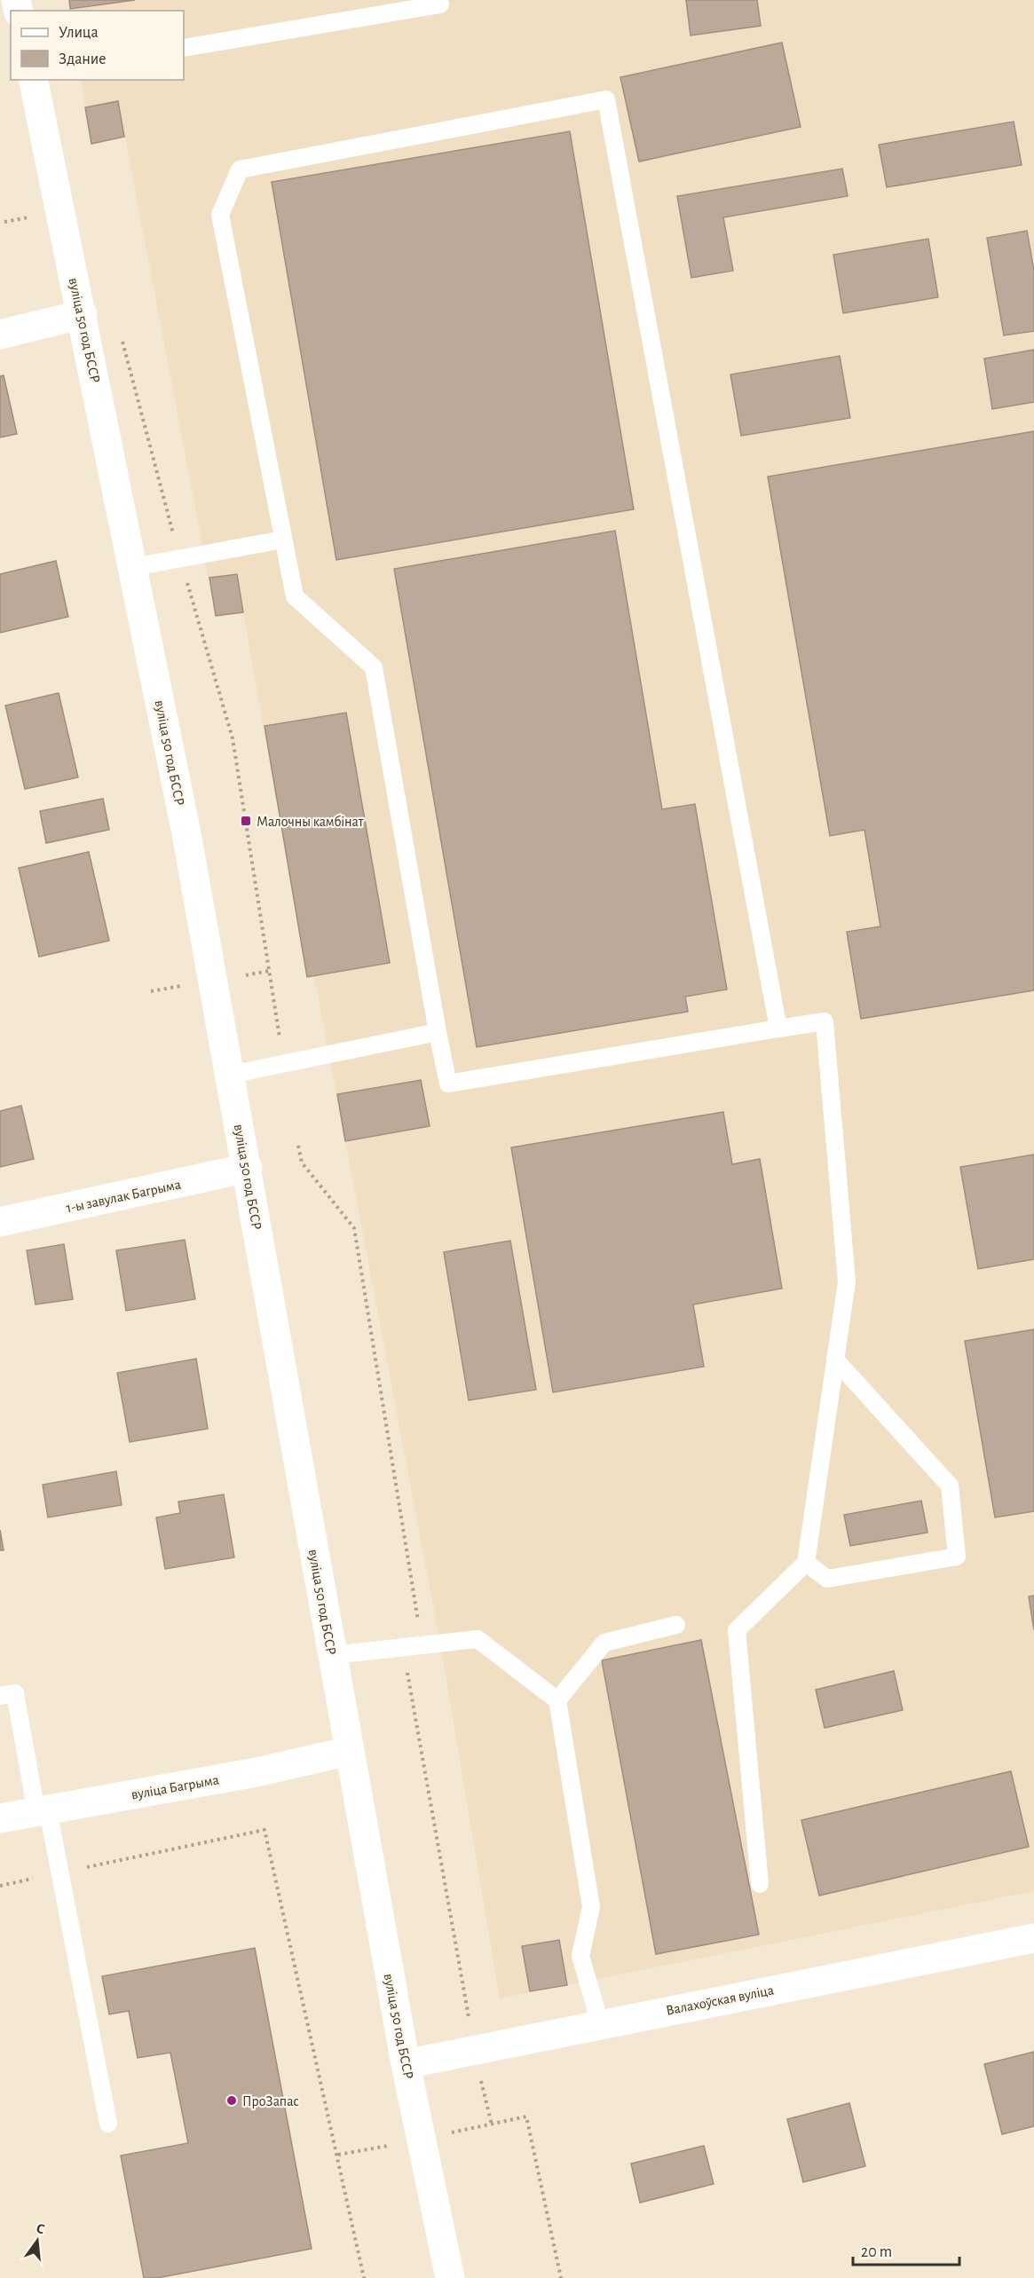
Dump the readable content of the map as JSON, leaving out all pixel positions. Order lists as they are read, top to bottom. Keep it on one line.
{"streets":{"main road":["вуліца 50 год БССР","1-ы завулак Багрыма","вуліца Багрыма","Валахоўская вуліца"]},"crossings":[["вуліца 50 год БССР","1-ы завулак Багрыма"],["вуліца 50 год БССР","вуліца Багрыма"],["вуліца 50 год БССР","Валахоўская вуліца"]],"places":{"transit":["Малочны камбінат"],"other":["ПроЗапас"]},"legend":["Улица","Здание"],"scale_bar":"20 m","north":"top"}
